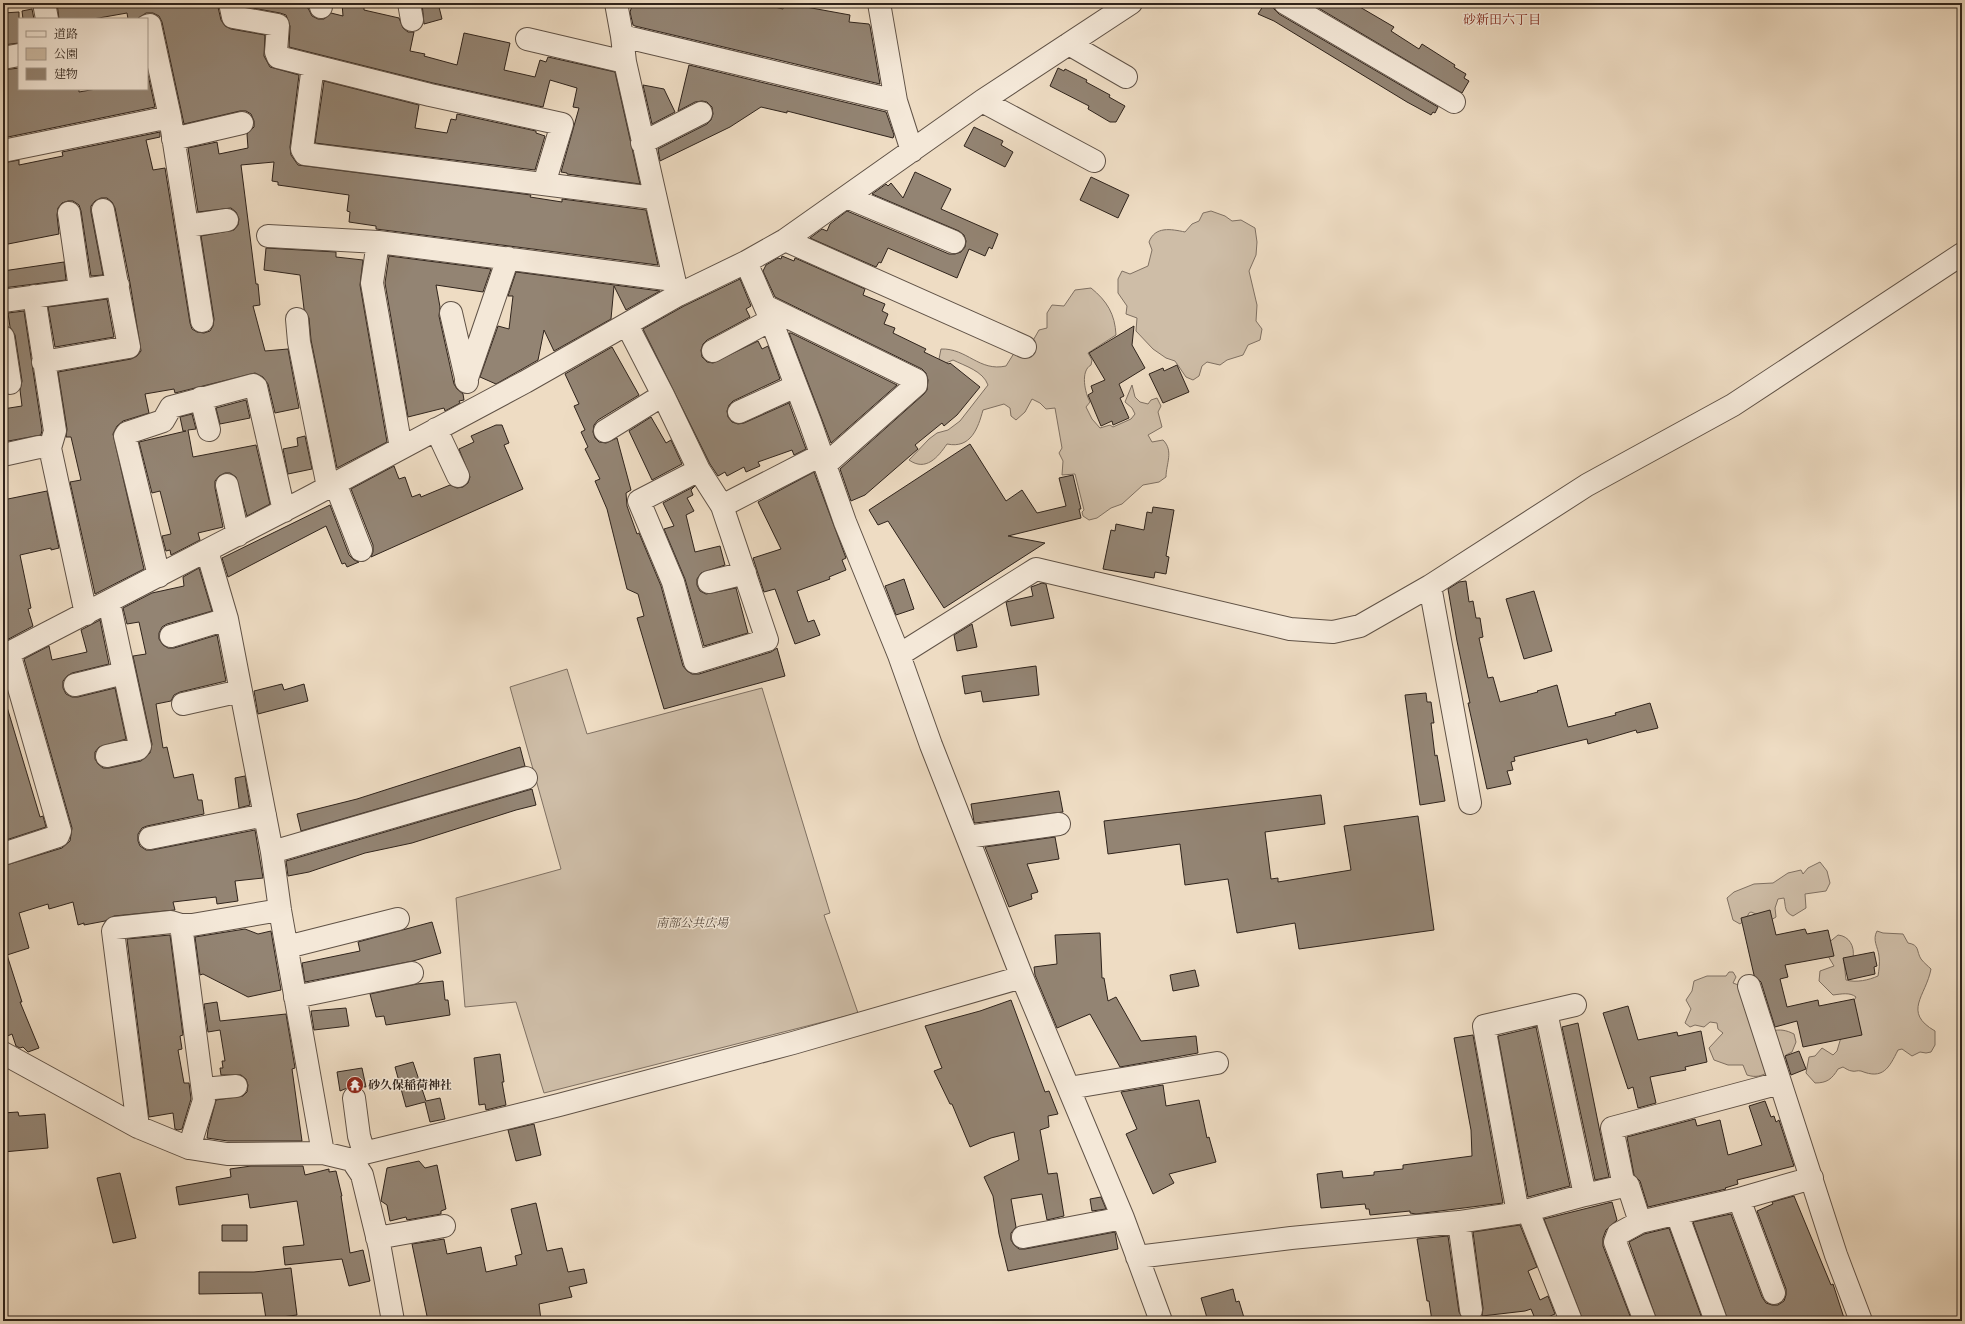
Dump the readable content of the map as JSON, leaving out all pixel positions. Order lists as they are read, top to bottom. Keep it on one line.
{"districts":["砂新田六丁目"],"parks":["南部公共広場"],"places":{"temple":["砂久保稲荷神社"]},"legend":["道路","公園","建物"]}
